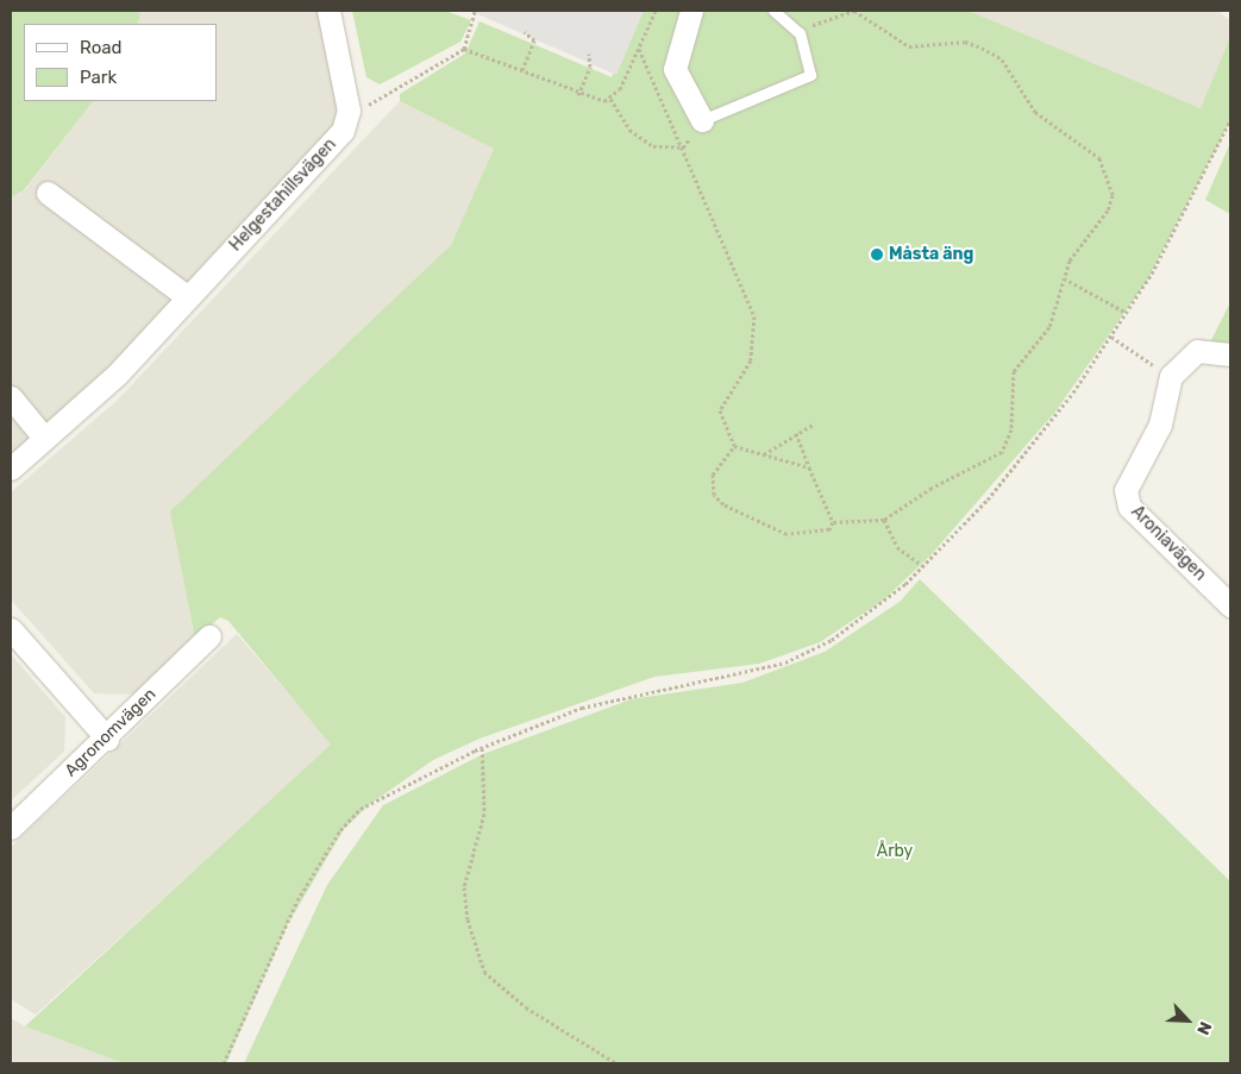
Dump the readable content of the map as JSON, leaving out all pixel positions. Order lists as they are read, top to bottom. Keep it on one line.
{"streets":{"street":["Helgestahillsvägen","Aroniavägen","Agronomvägen"]},"parks":["Årby"],"places":["Måsta äng"],"legend":["Road","Park"],"north":"bottom right"}
